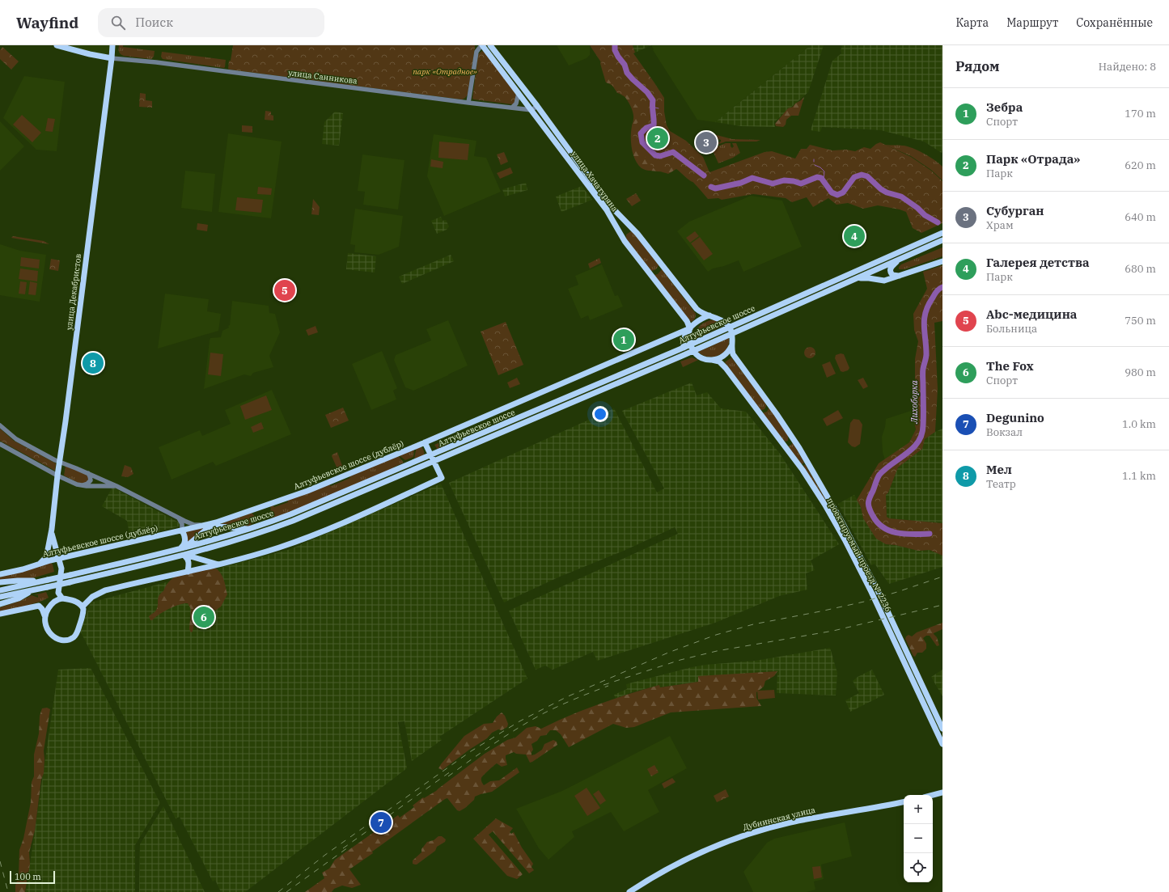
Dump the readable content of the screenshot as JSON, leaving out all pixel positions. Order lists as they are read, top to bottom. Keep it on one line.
{"streets":{"main road":["улица Хачатуряна","улица Декабристов","Алтуфьевское шоссе","Алтуфьевское шоссе (дублёр)","проектируемый проезд № 2236","Дубнинская улица"],"street":["улица Санникова"]},"crossings":[["улица Санникова","улица Хачатуряна"],["улица Санникова","улица Декабристов"],["улица Хачатуряна","Алтуфьевское шоссе"],["улица Хачатуряна","Алтуфьевское шоссе (дублёр)"],["улица Хачатуряна","проектируемый проезд № 2236"],["улица Декабристов","Алтуфьевское шоссе (дублёр)"],["Алтуфьевское шоссе","проектируемый проезд № 2236"]],"water":["Лихоборка"],"parks":["парк «Отрадное»"],"scale_bar":"100 m","page":{"header":"Wayfind","search":"Поиск","nav":["Карта","Маршрут","Сохранённые"],"heading":["Рядом","Найдено: 8"],"list":[{"mark":"1","name":"Зебра","note":"Спорт","value":"170 m"},{"mark":"2","name":"Парк «Отрада»","note":"Парк","value":"620 m"},{"mark":"3","name":"Субурган","note":"Храм","value":"640 m"},{"mark":"4","name":"Галерея детства","note":"Парк","value":"680 m"},{"mark":"5","name":"Abc-медицина","note":"Больница","value":"750 m"},{"mark":"6","name":"The Fox","note":"Спорт","value":"980 m"},{"mark":"7","name":"Degunino","note":"Вокзал","value":"1.0 km"},{"mark":"8","name":"Мел","note":"Театр","value":"1.1 km"}],"pins":["2","3","4","5","1","8","6","7"],"map_buttons":["+","−"],"scale":"100 m"}}
